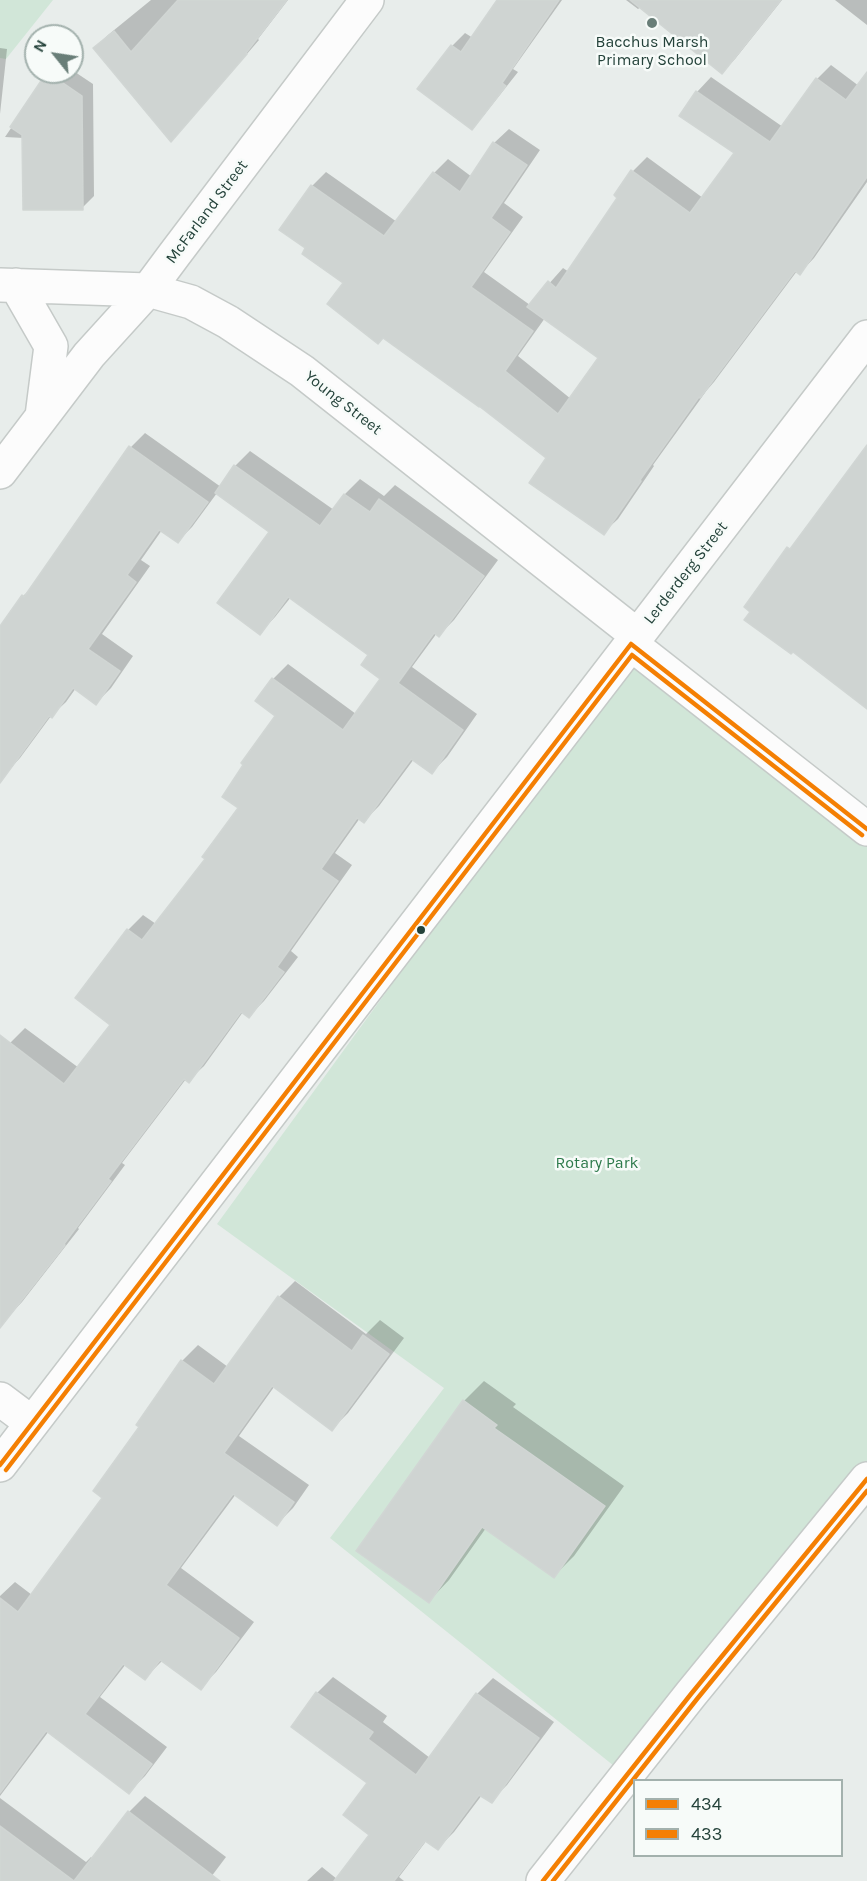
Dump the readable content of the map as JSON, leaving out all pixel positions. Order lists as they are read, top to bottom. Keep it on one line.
{"streets":{"street":["McFarland Street","Young Street","Lerderderg Street"]},"crossings":[["McFarland Street","Young Street"],["Young Street","Lerderderg Street"]],"parks":["Rotary Park"],"places":["Bacchus Marsh Primary School"],"lines":["transit line 434","transit line 433"],"legend":["434","433"],"north":"top left"}
